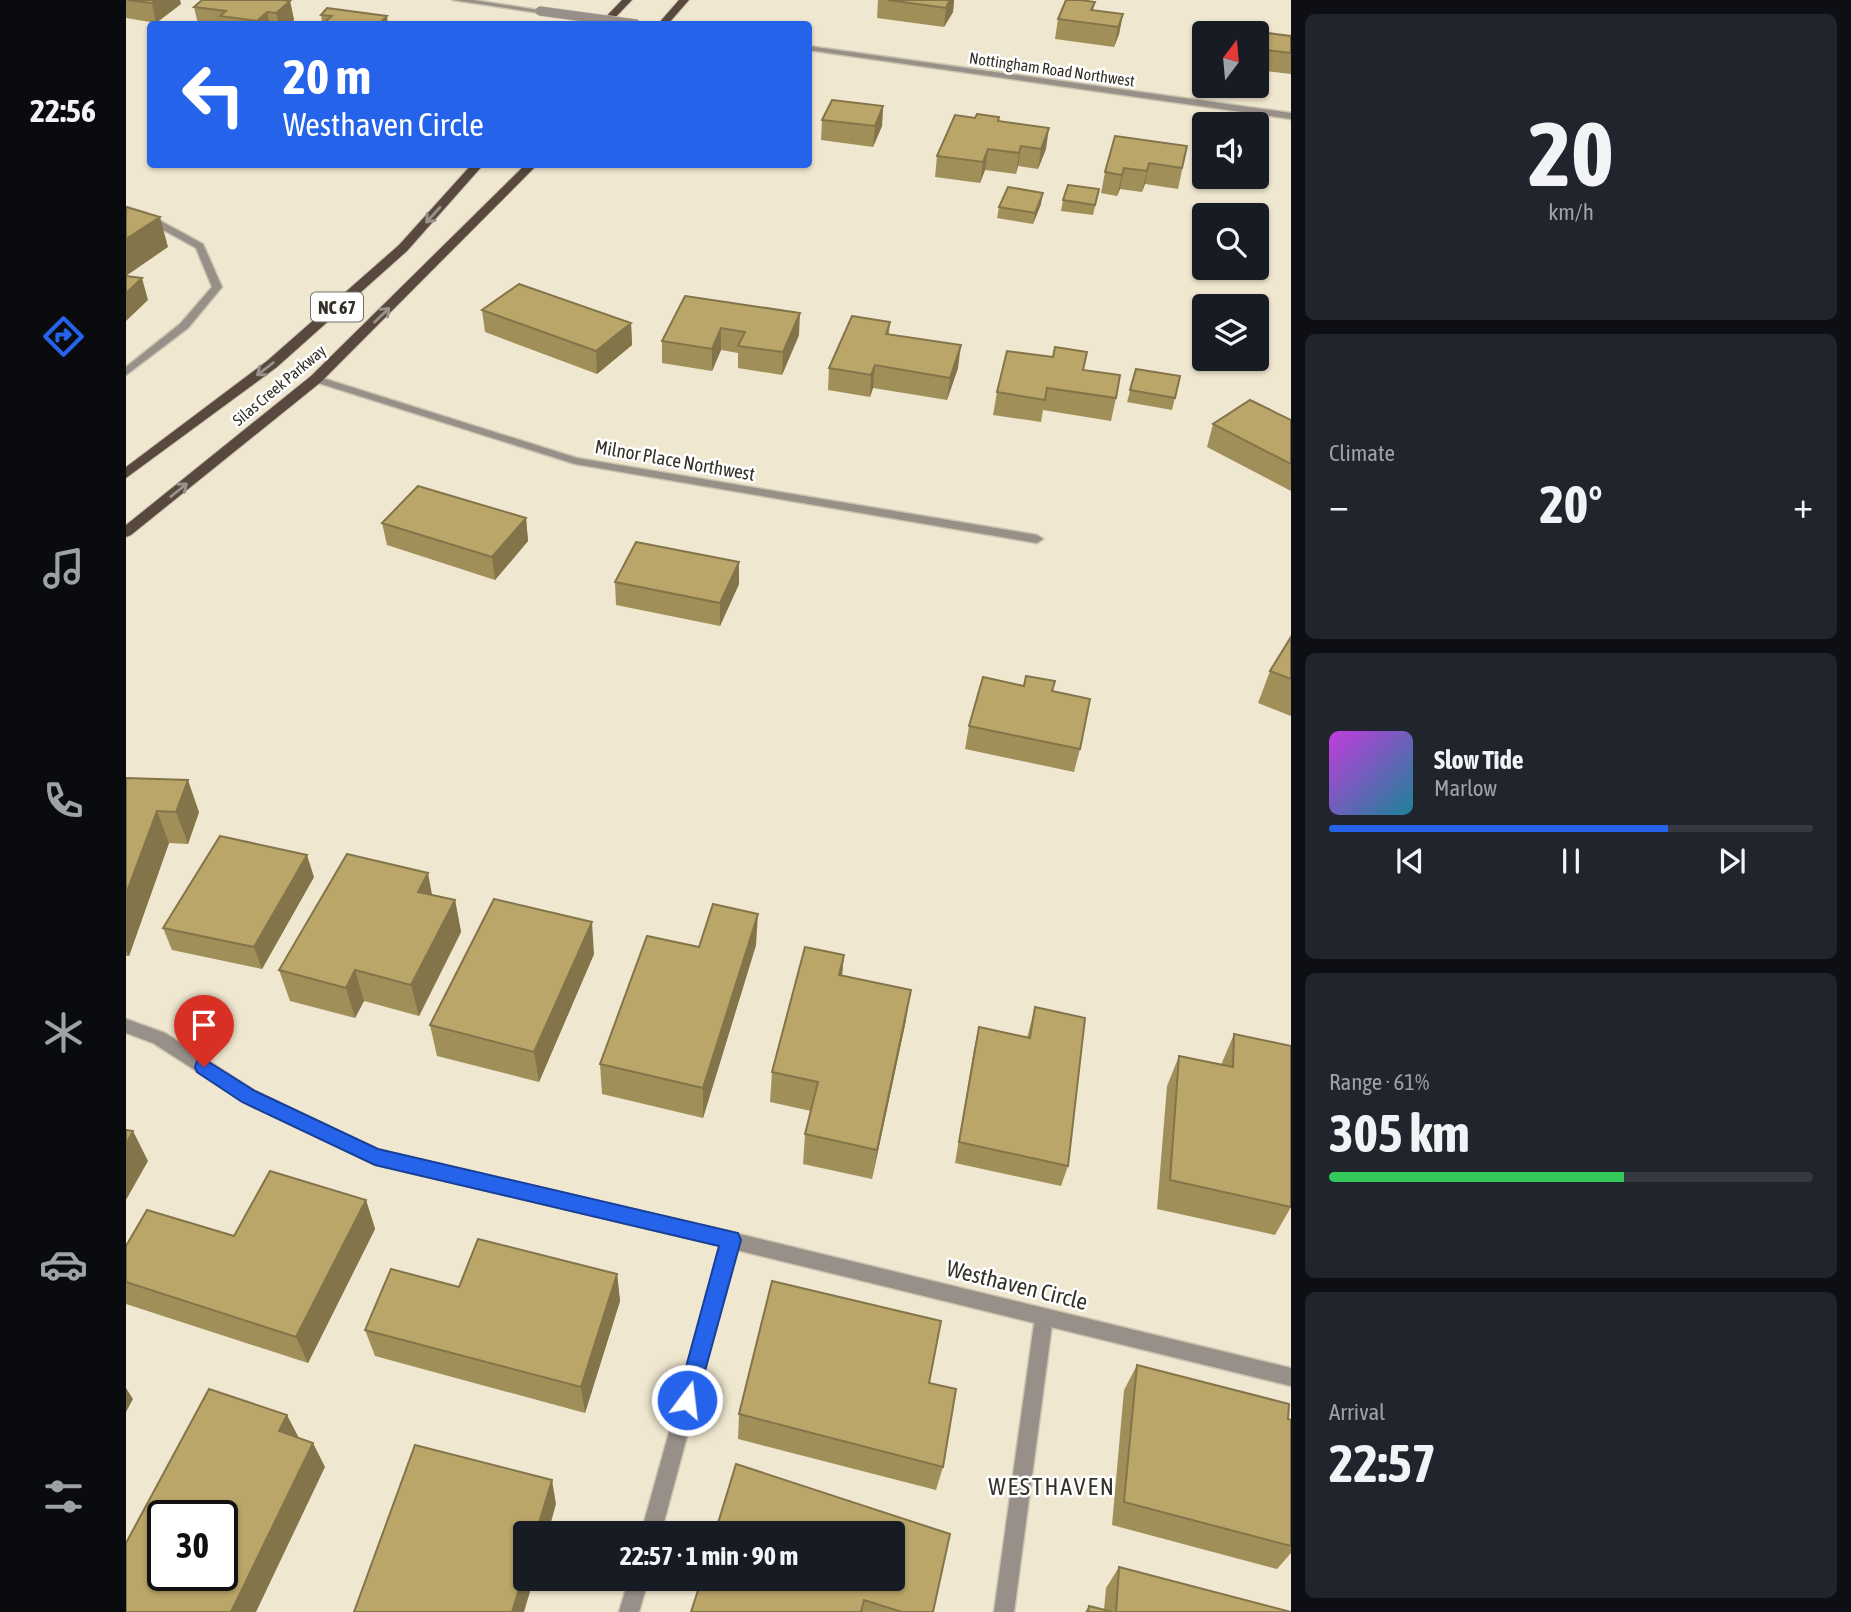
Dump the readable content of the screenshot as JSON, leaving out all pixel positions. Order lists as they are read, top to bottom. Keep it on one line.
{"streets":{"main road":["NC 67","Silas Creek Parkway"],"street":["Nottingham Road Northwest","Milnor Place Northwest","Westhaven Circle"]},"crossings":[["Silas Creek Parkway","Milnor Place Northwest"]],"districts":["WESTHAVEN"],"north":"top","page":{"tabs":"22:56","tile":[["20","km/h"],"Climate",["Range · 61%","305 km"],["Arrival","22:57"]],"turn":["20 m","Westhaven Circle"],"heat":["−","20°","+"],"song":["Slow Tide","Marlow"],"limit":"30","trip":"22:57 · 1 min · 90 m"}}
